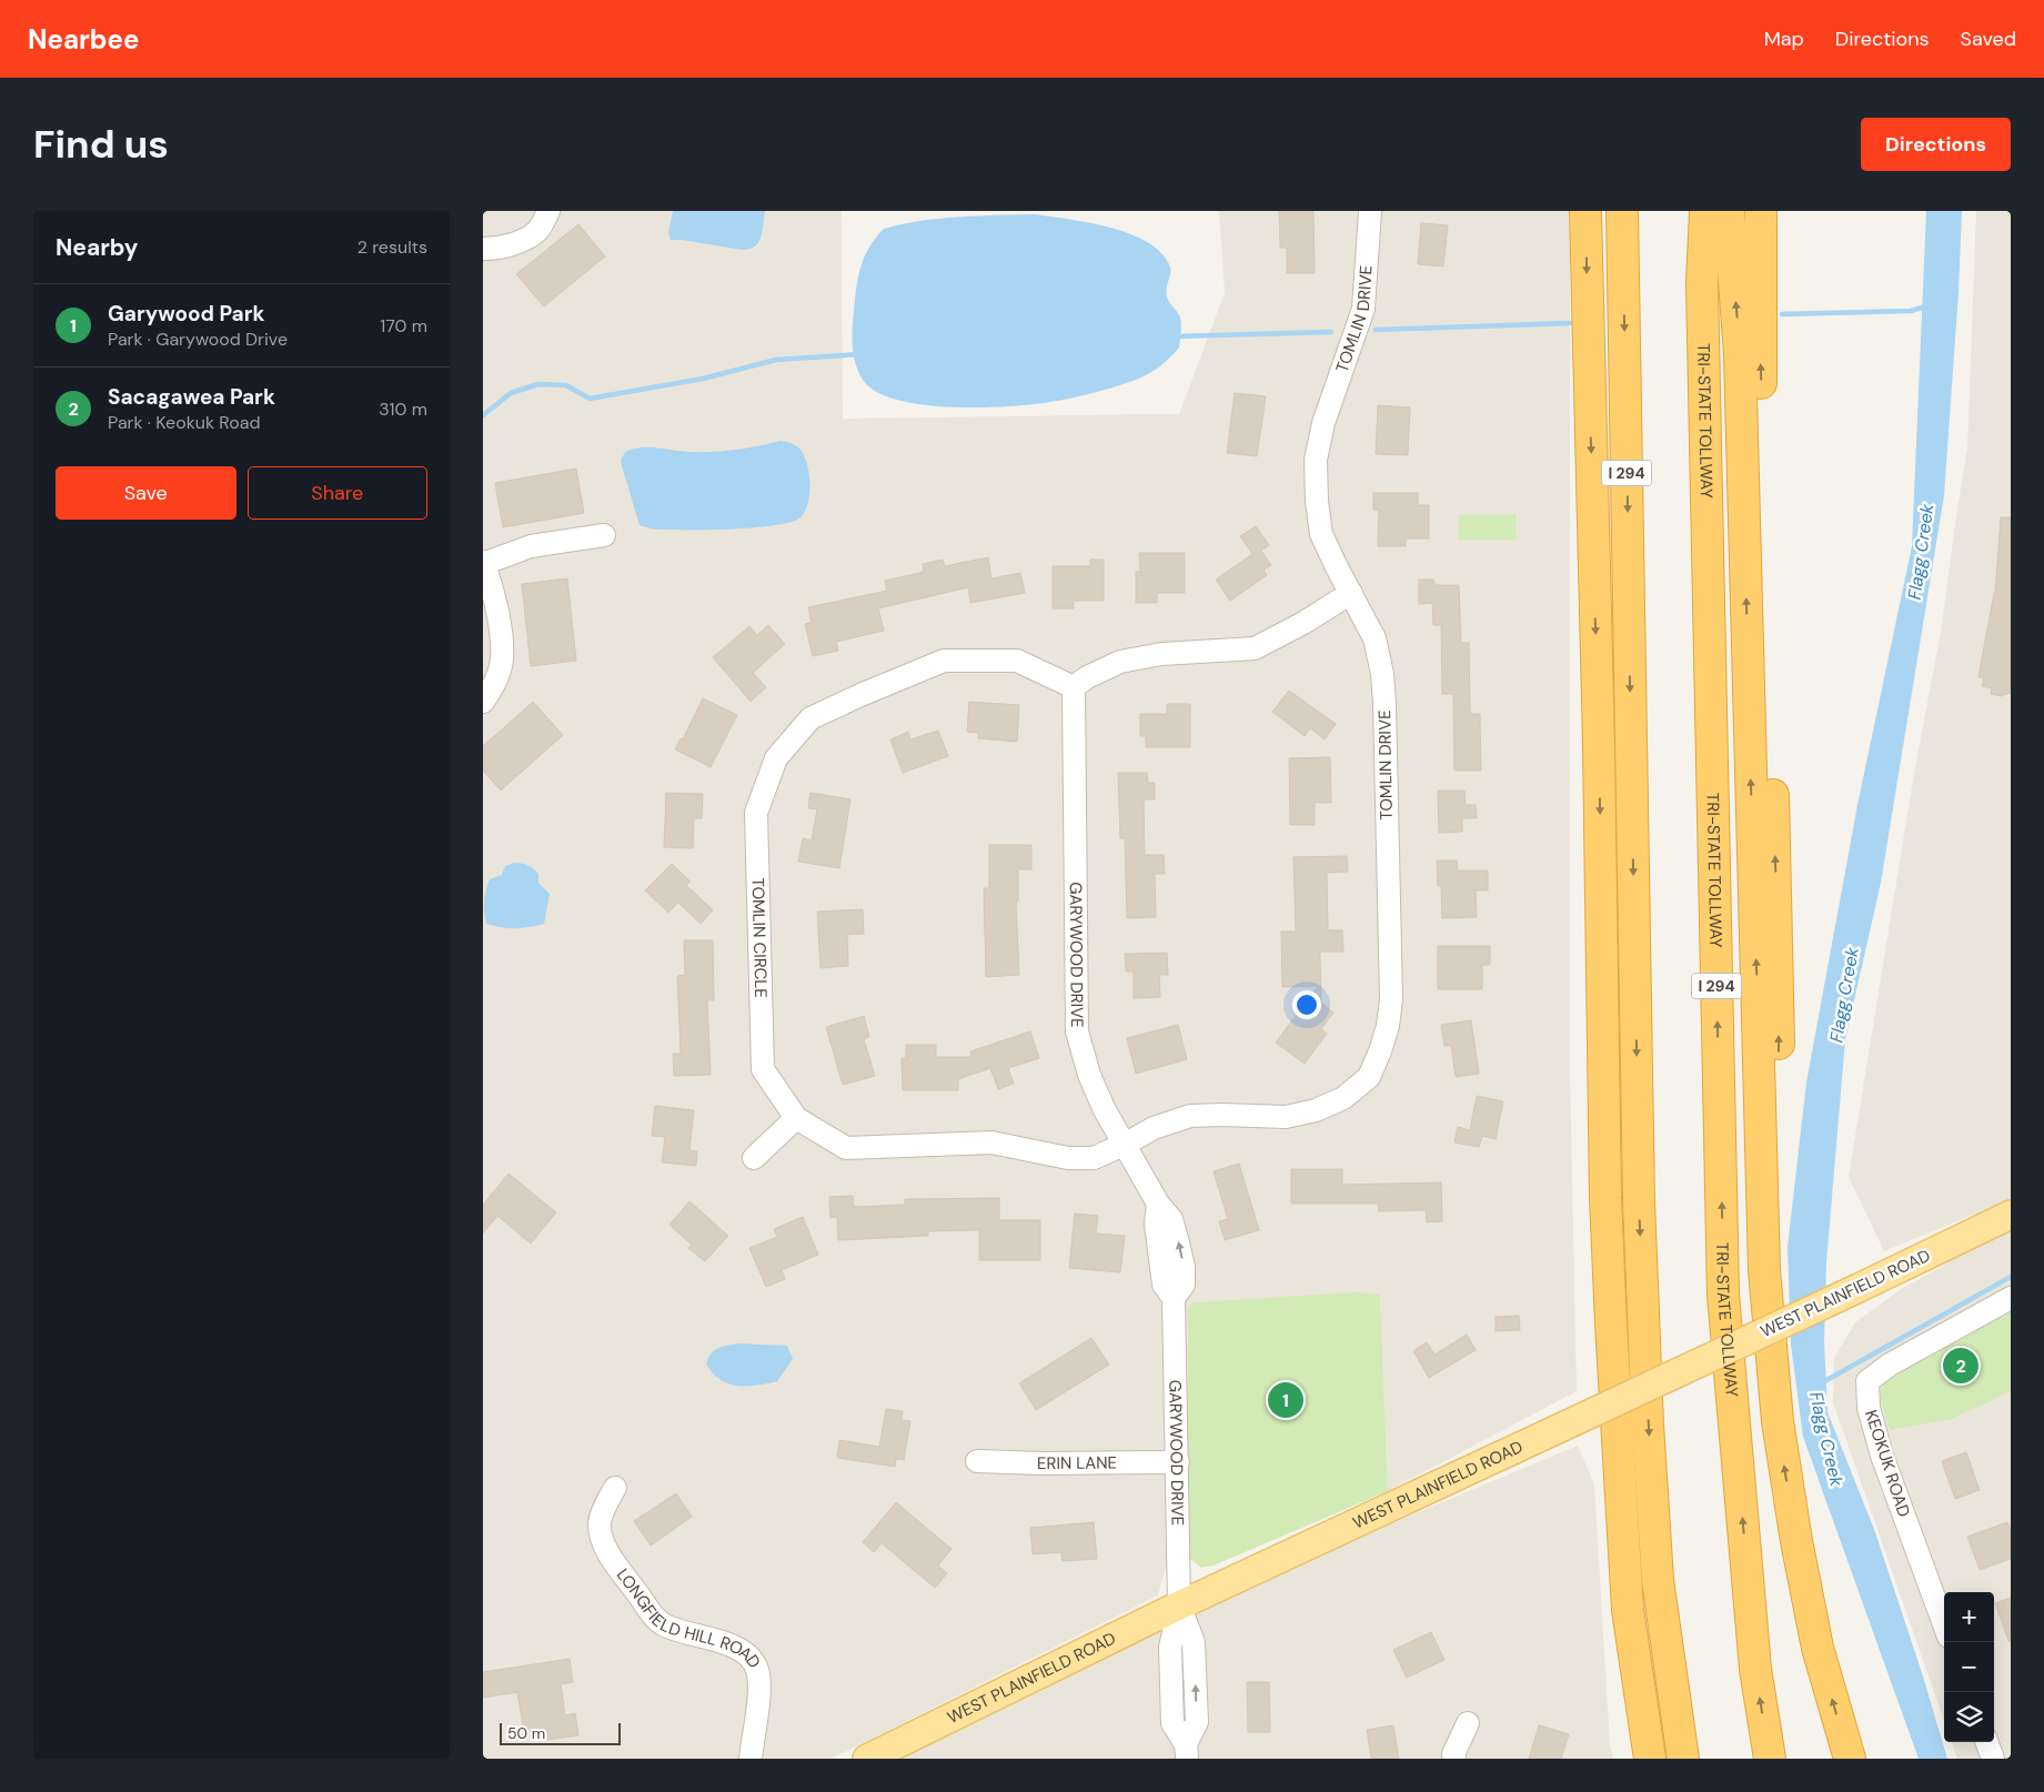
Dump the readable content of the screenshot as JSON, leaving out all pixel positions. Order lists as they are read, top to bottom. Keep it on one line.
{"streets":{"highway":["TRI-STATE TOLLWAY","I 294"],"main road":["WEST PLAINFIELD ROAD"],"street":["TOMLIN DRIVE","TOMLIN CIRCLE","GARYWOOD DRIVE","ERIN LANE","KEOKUK ROAD","LONGFIELD HILL ROAD"]},"crossings":[["TOMLIN DRIVE","TOMLIN CIRCLE"],["TOMLIN DRIVE","GARYWOOD DRIVE"],["TOMLIN CIRCLE","GARYWOOD DRIVE"],["GARYWOOD DRIVE","WEST PLAINFIELD ROAD"],["GARYWOOD DRIVE","ERIN LANE"]],"water":["Flagg Creek"],"scale_bar":"50 m","page":{"header":"Nearbee","nav":["Map","Directions","Saved"],"buttons":["Directions",["Save","Share"]],"title":"Find us","heading":["Nearby","2 results"],"list":[{"mark":"1","name":"Garywood Park","note":"Park · Garywood Drive","value":"170 m"},{"mark":"2","name":"Sacagawea Park","note":"Park · Keokuk Road","value":"310 m"}],"pins":["2","1"],"map_buttons":["+","−"],"scale":"50 m"}}
